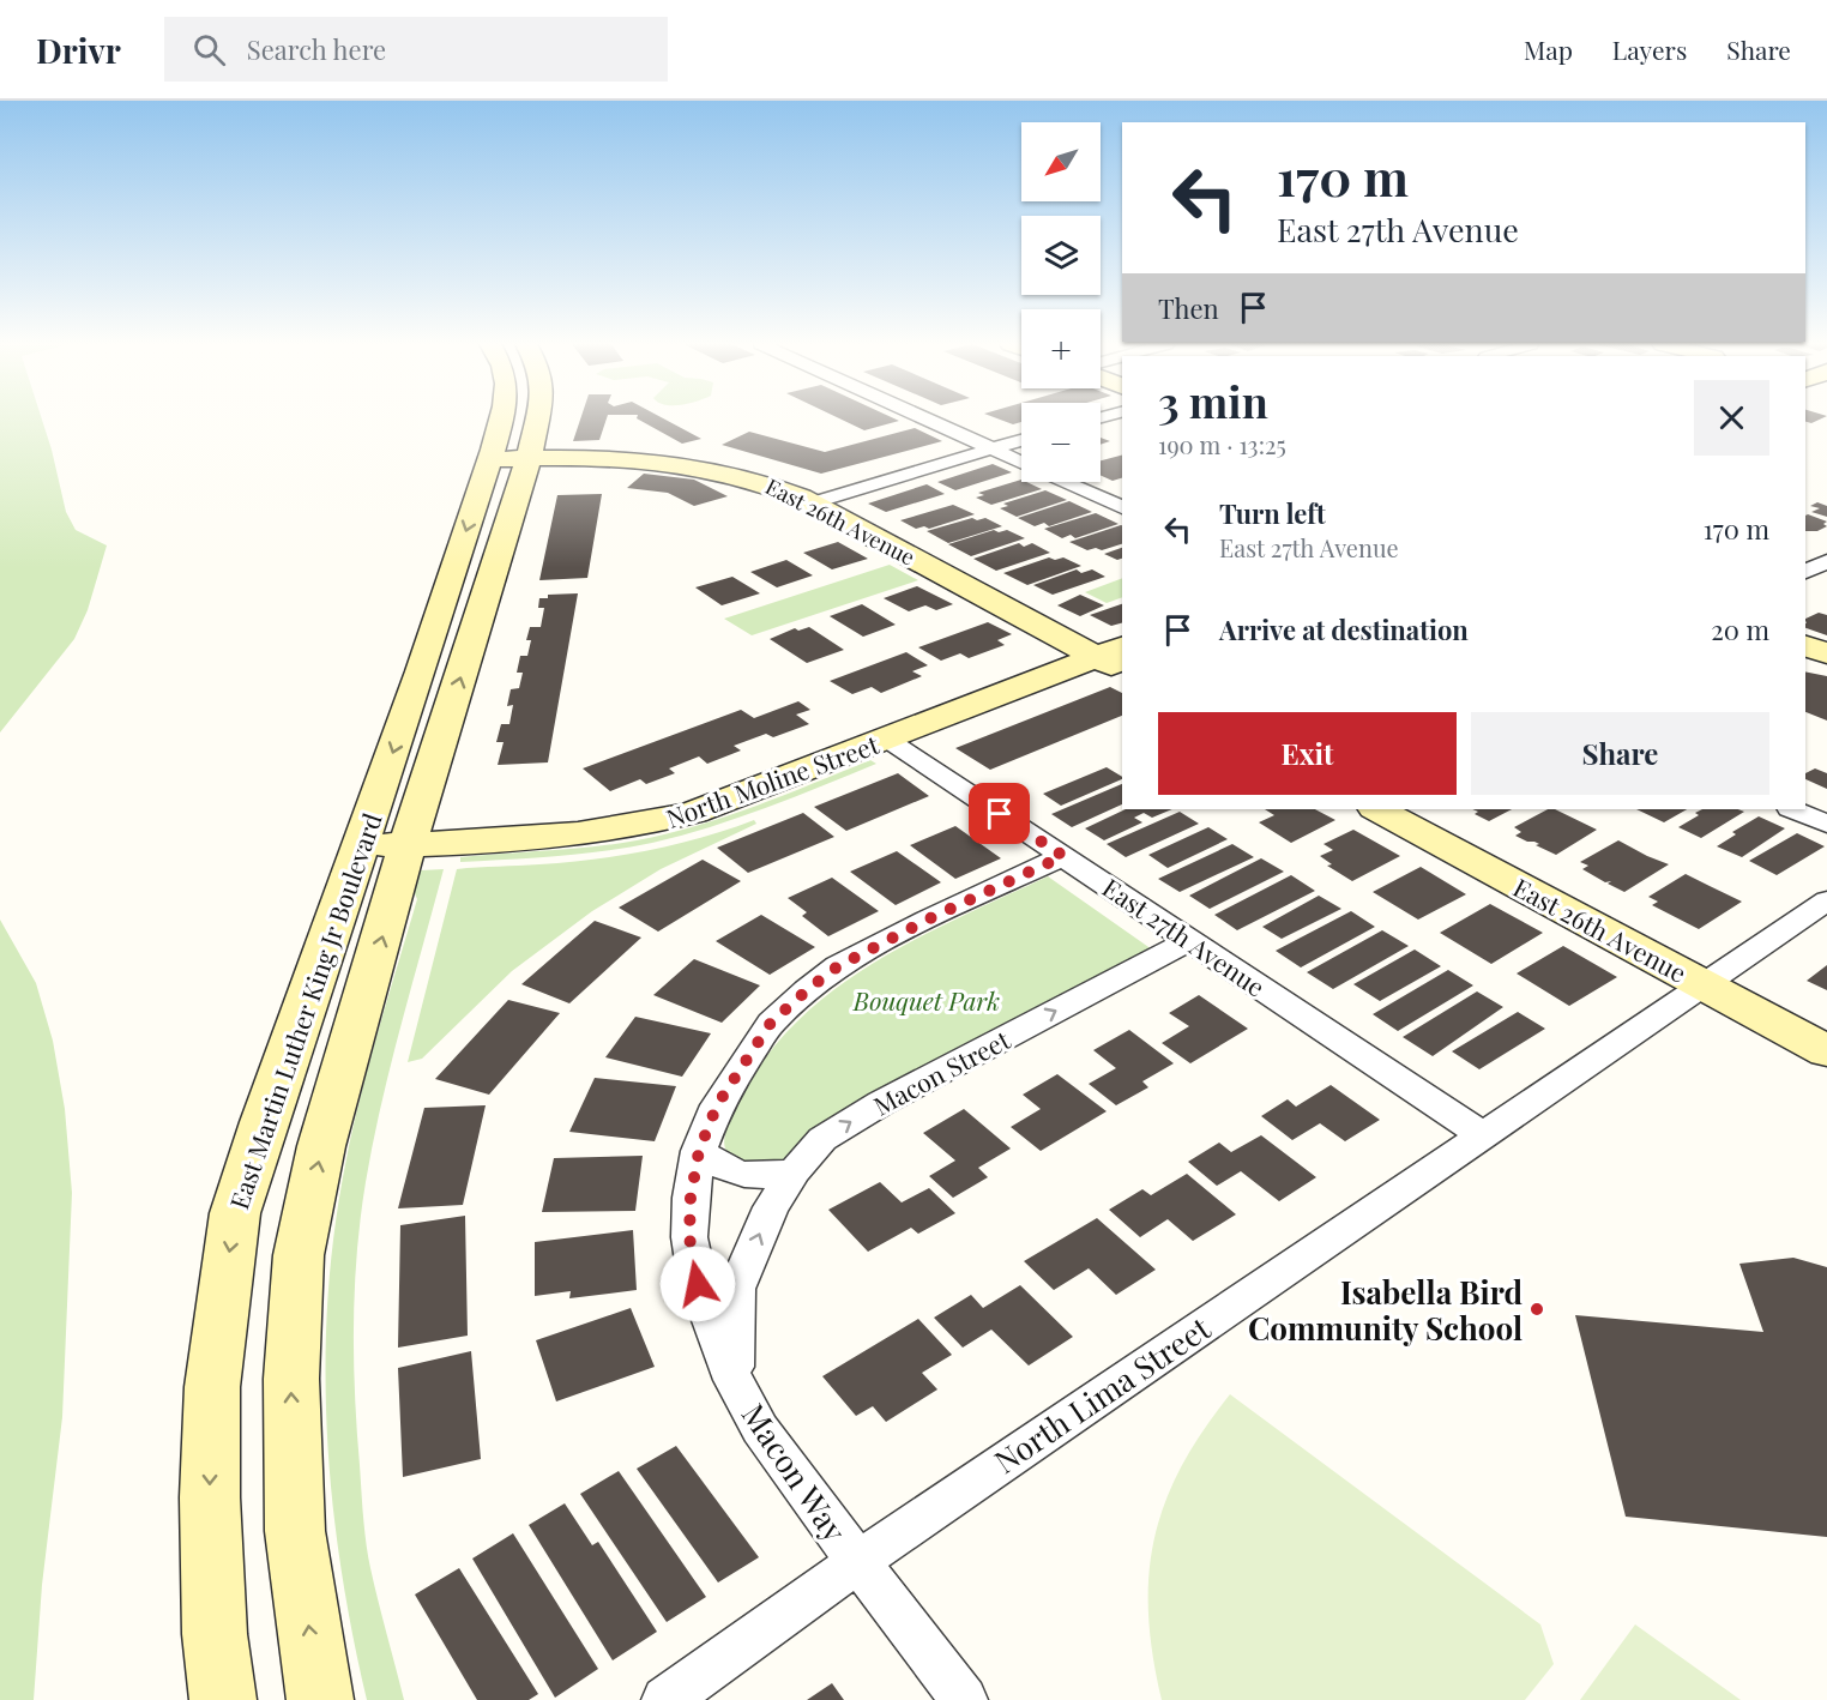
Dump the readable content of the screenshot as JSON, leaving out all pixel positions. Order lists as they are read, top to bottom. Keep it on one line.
{"streets":{"main road":["East 26th Avenue","North Moline Street","East Martin Luther King Jr Boulevard"],"street":["East 27th Avenue","Macon Street","North Lima Street","Macon Way"]},"crossings":[["East 26th Avenue","North Moline Street"],["East 26th Avenue","East Martin Luther King Jr Boulevard"],["East 26th Avenue","North Lima Street"],["North Moline Street","East 27th Avenue"],["North Moline Street","East Martin Luther King Jr Boulevard"],["East 27th Avenue","Macon Street"],["East 27th Avenue","North Lima Street"],["East 27th Avenue","Macon Way"],["Macon Street","Macon Way"],["North Lima Street","Macon Way"]],"one_way":["Macon Street"],"parks":["Bouquet Park"],"places":["Isabella Bird Community School"],"north":"bottom left","page":{"header":"Drivr","search":"Search here","nav":["Map","Layers","Share"],"map_buttons":["+","−"],"turn":["170 m","East 27th Avenue"],"then":"Then","heading":["3 min","190 m · 13:25"],"list":[{"name":"Turn left","note":"East 27th Avenue","value":"170 m"},{"name":"Arrive at destination","value":"20 m"}],"buttons":["Exit","Share"]}}
